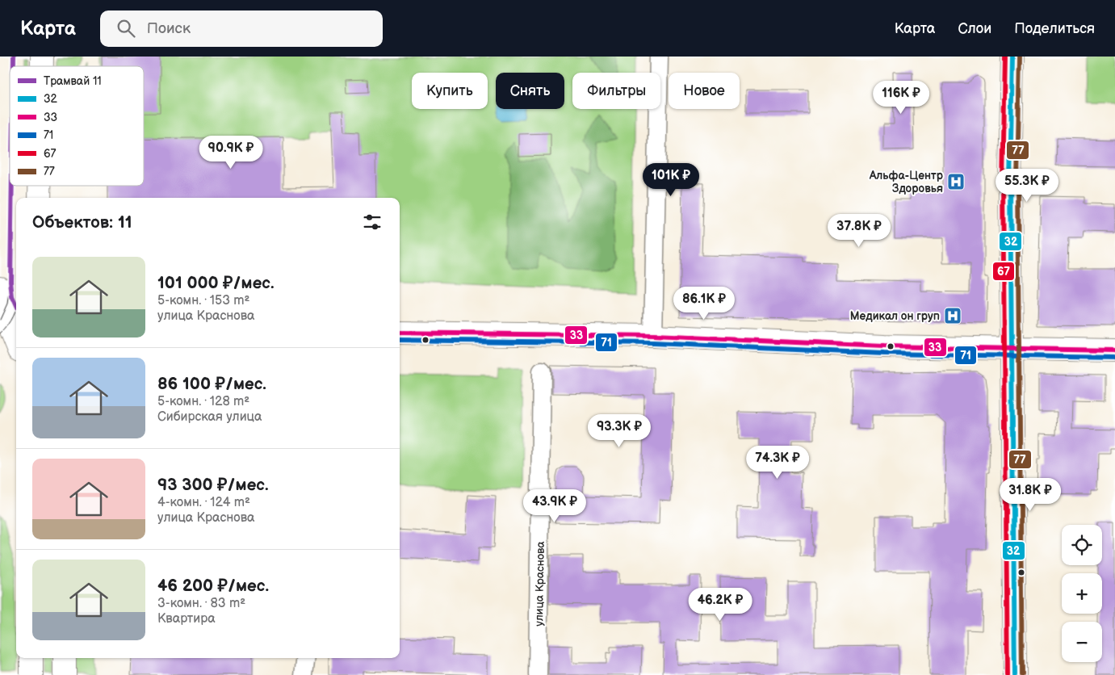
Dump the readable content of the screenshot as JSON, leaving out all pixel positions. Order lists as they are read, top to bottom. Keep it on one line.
{"streets":{"street":["улица Краснова"]},"places":{"hospital":["Альфа-Центр Здоровья","Медикал он груп"]},"lines":["tram line 11","transit line 32","transit line 67","transit line 77","transit line 33","transit line 71"],"legend":["Трамвай 11","32","33","71","67","77"],"page":{"header":"Карта","search":"Поиск","nav":["Карта","Слои","Поделиться"],"chip":["Купить","Снять","Фильтры","Новое"],"price":["116K ₽","90.9K ₽","101K ₽","55.3K ₽","37.8K ₽","86.1K ₽","93.3K ₽","74.3K ₽","31.8K ₽","43.9K ₽","46.2K ₽"],"heading":"Объектов: 11","list":[{"name":"101 000 ₽/мес.","note":"5-комн. · 153 m² · улица Краснова"},{"name":"86 100 ₽/мес.","note":"5-комн. · 128 m² · Сибирская улица"},{"name":"93 300 ₽/мес.","note":"4-комн. · 124 m² · улица Краснова"},{"name":"46 200 ₽/мес.","note":"3-комн. · 83 m² · Квартира"}],"map_buttons":["+","−"]}}
